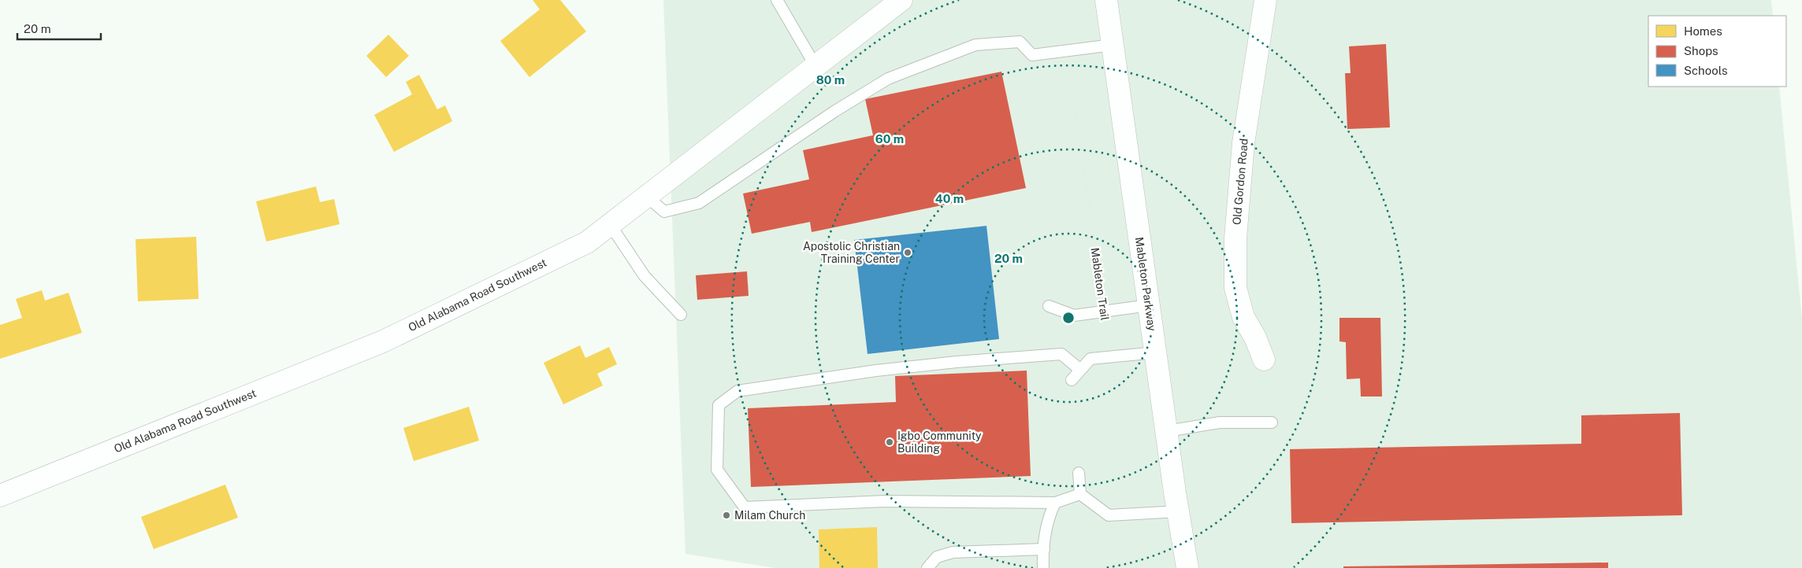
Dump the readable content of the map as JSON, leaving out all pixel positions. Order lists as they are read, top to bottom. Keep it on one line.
{"streets":{"street":["Old Gordon Road","Mableton Parkway","Old Alabama Road Southwest"],"path":["Mableton Trail"]},"places":["Apostolic Christian Training Center","Igbo Community Building","Milam Church"],"legend":["Homes","Shops","Schools"],"scale_bar":"20 m","rings":["80 m","60 m","40 m","20 m"]}
